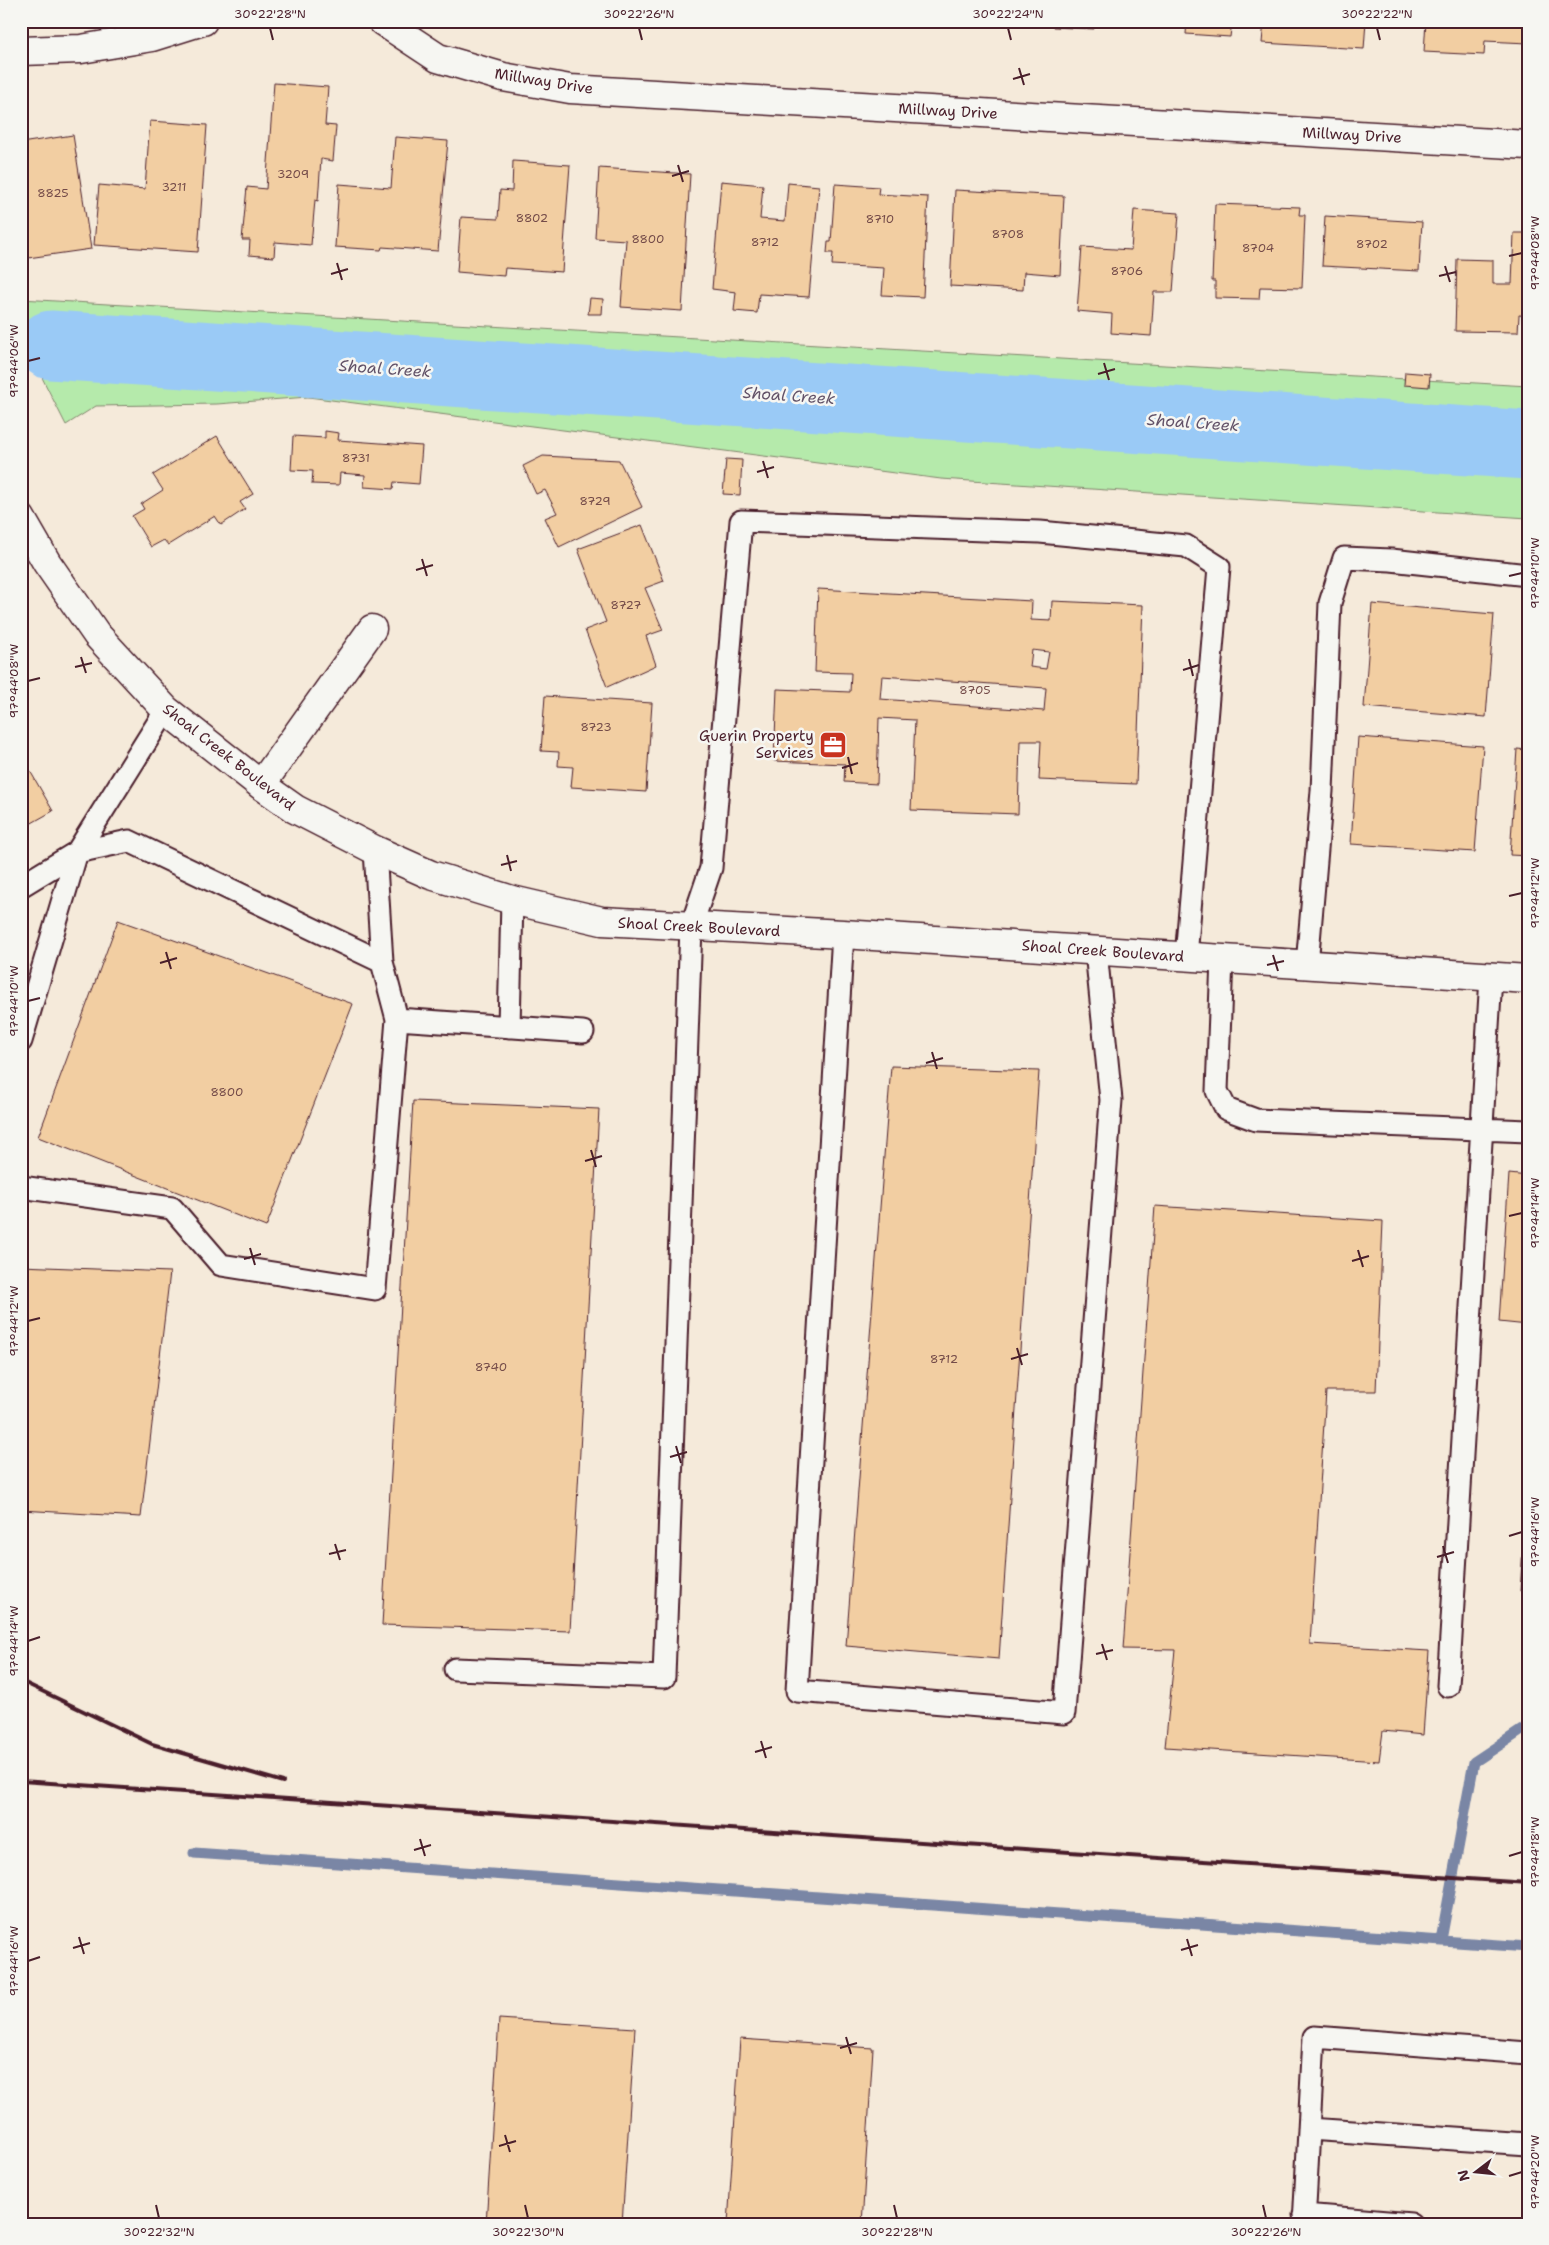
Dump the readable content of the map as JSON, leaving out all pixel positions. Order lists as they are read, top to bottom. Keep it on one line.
{"streets":{"street":["Millway Drive","Shoal Creek Boulevard"]},"water":["Shoal Creek"],"places":{"office":["Guerin Property Services"]},"house_numbers":["3209","3211","8825","8802","8710","8708","8800","8712","8702","8704","8706","8731","8729","8727","8705","8723","8800","8712","8740"],"north":"left","coordinates":["30°22'28\"N","30°22'26\"N","30°22'24\"N","30°22'22\"N","97°44'08\"W","97°44'06\"W","97°44'10\"W","97°44'12\"W","97°44'14\"W","97°44'16\"W","97°44'18\"W","97°44'20\"W","30°22'32\"N","30°22'30\"N"]}
